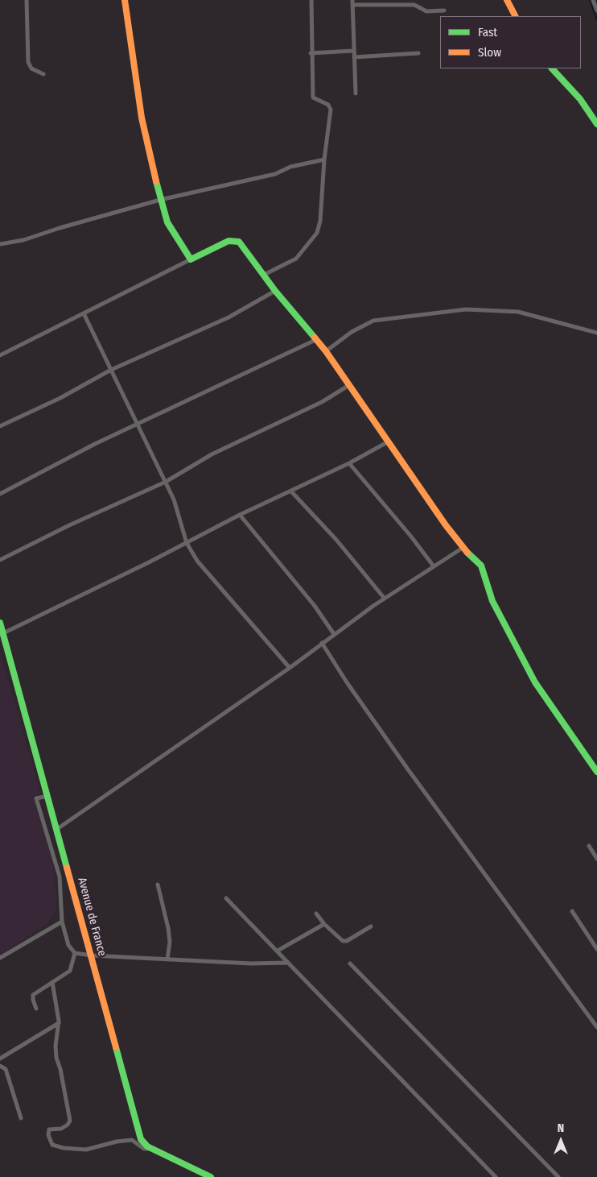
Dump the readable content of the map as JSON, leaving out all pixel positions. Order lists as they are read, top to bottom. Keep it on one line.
{"streets":{"street":["Avenue de France"]},"legend":["Fast","Slow"],"north":"top"}
